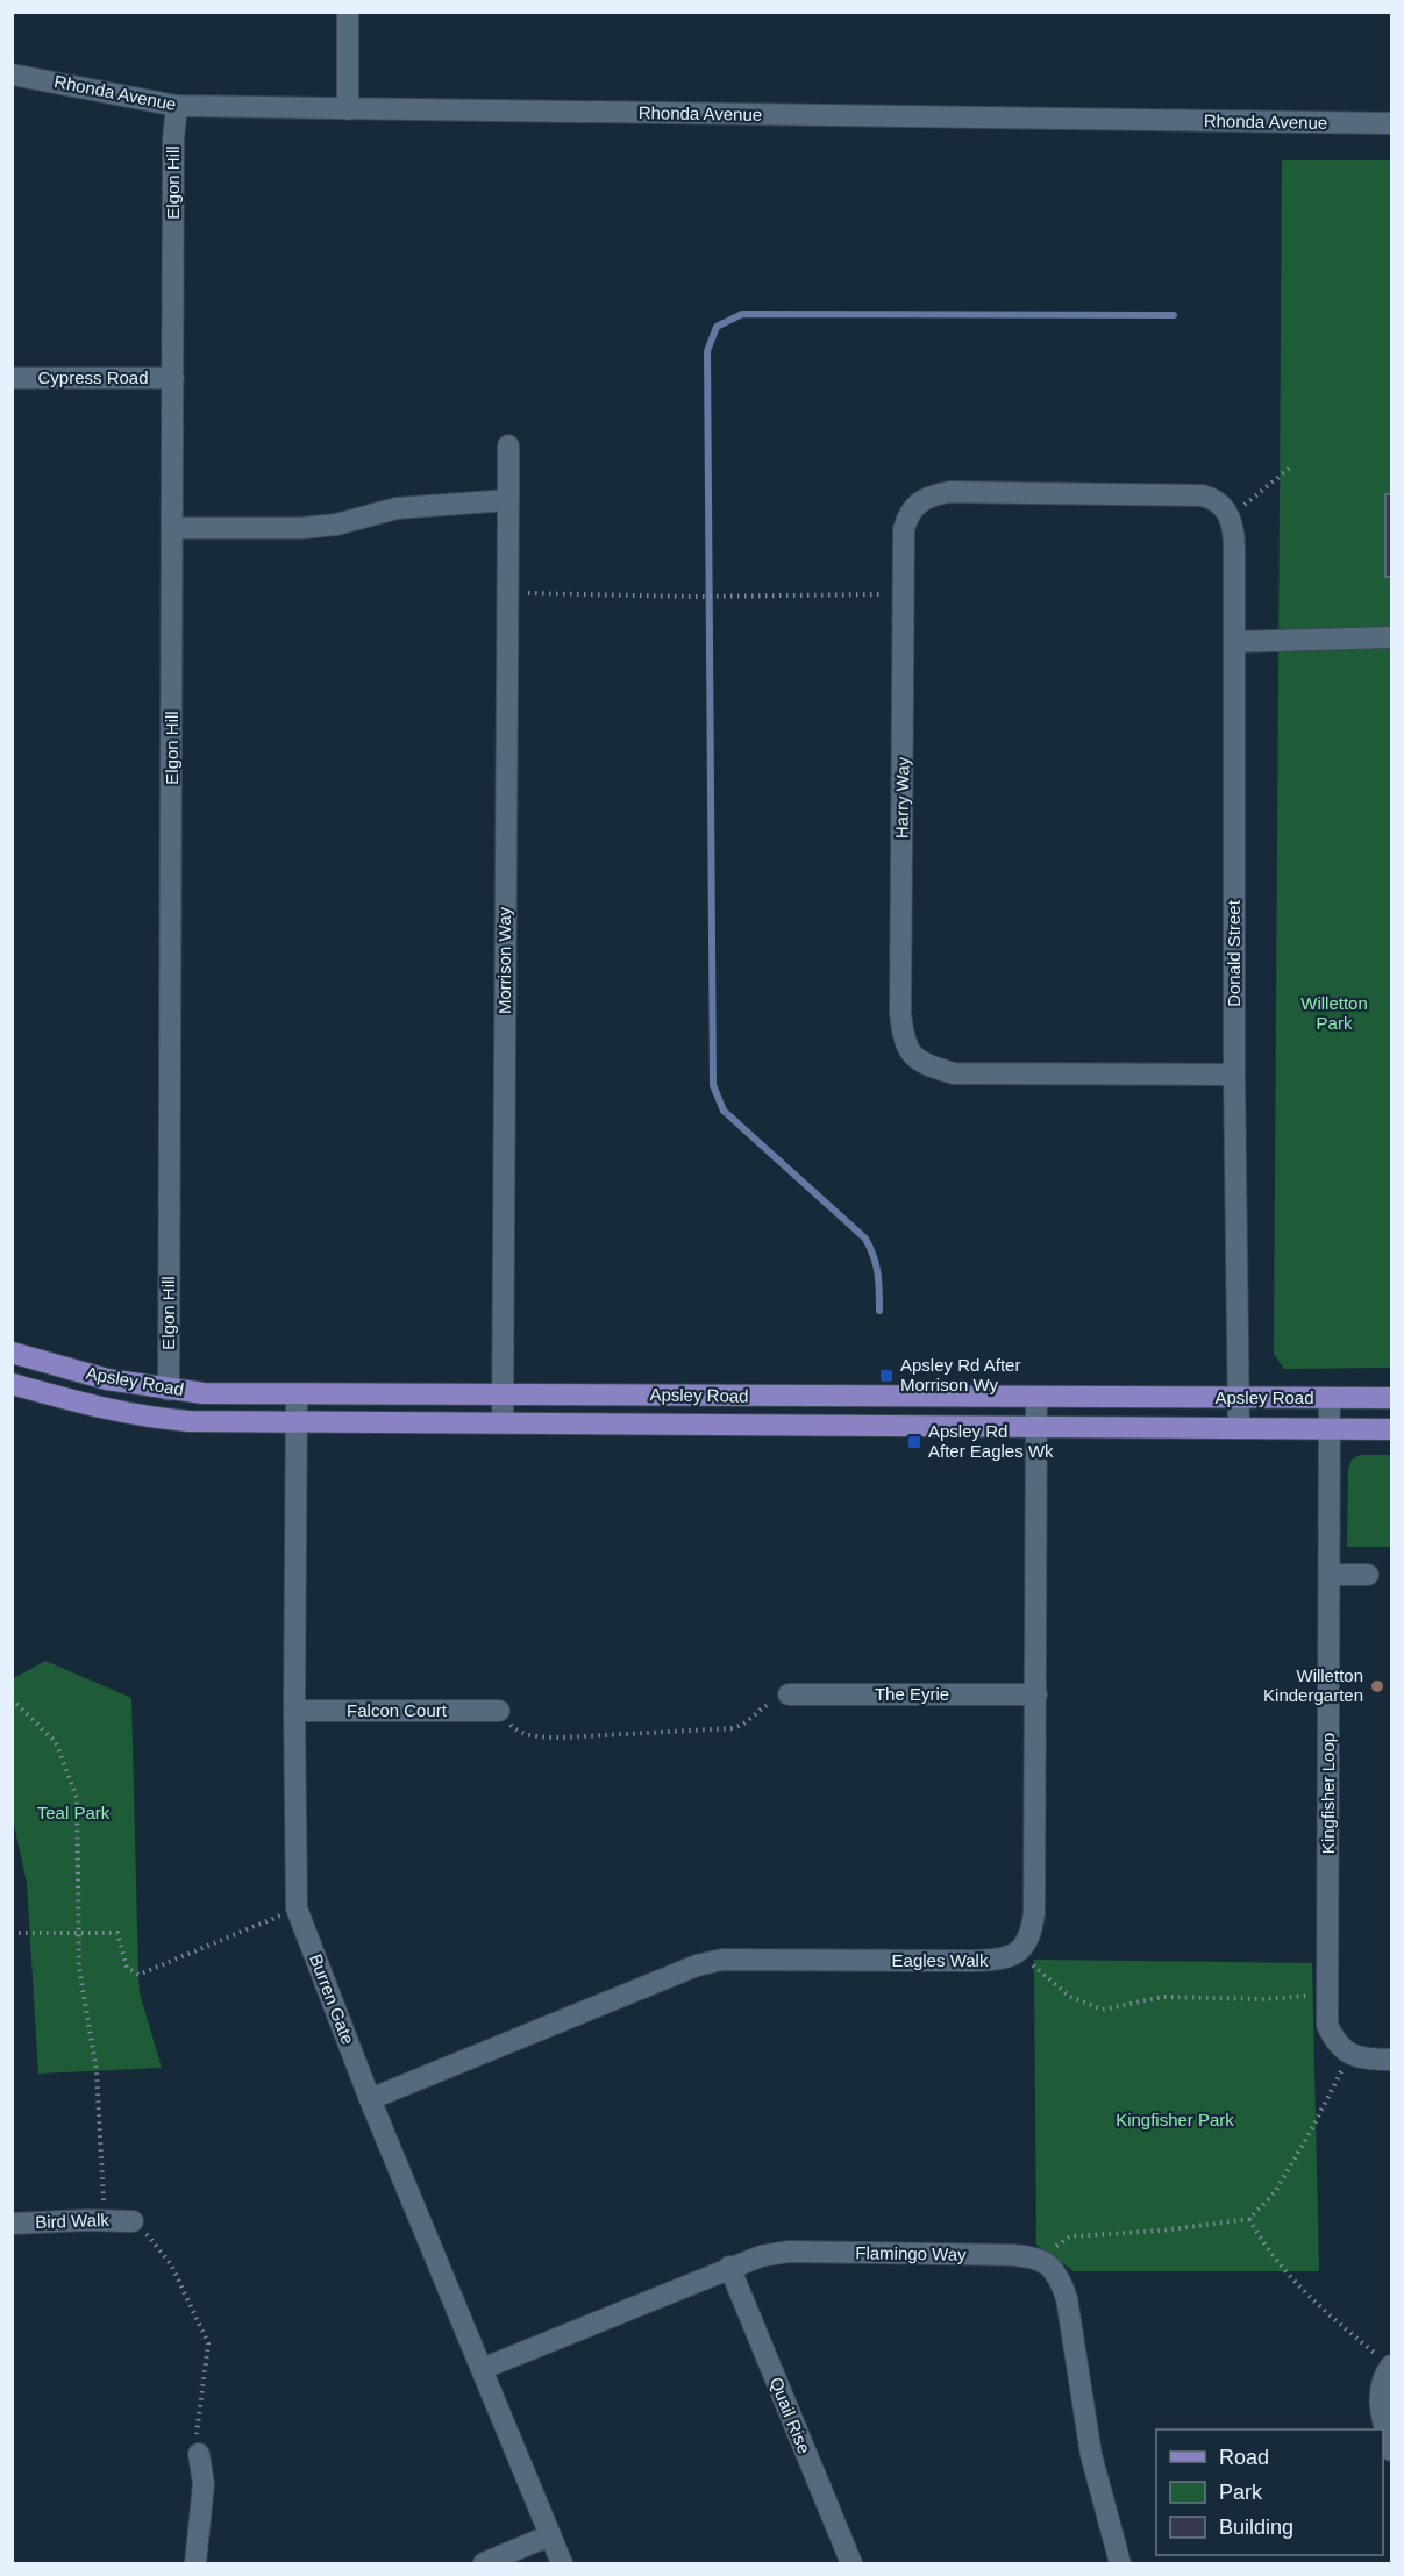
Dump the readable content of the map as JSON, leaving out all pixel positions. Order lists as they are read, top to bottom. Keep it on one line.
{"streets":{"main road":["Apsley Road"],"street":["Rhonda Avenue","Elgon Hill","Cypress Road","Harry Way","Donald Street","Morrison Way","The Eyrie","Falcon Court","Kingfisher Loop","Eagles Walk","Burren Gate","Bird Walk","Flamingo Way","Quail Rise"]},"crossings":[["Rhonda Avenue","Elgon Hill"],["Elgon Hill","Cypress Road"],["Elgon Hill","Apsley Road"],["Harry Way","Donald Street"],["Donald Street","Apsley Road"],["Morrison Way","Apsley Road"],["Apsley Road","Kingfisher Loop"],["Apsley Road","Burren Gate"],["Falcon Court","Burren Gate"],["Eagles Walk","Burren Gate"],["Burren Gate","Flamingo Way"],["Flamingo Way","Quail Rise"]],"parks":["Willetton Park","Teal Park","Kingfisher Park"],"places":{"transit":["Apsley Rd After Morrison Wy","Apsley Rd After Eagles Wk"],"other":["Willetton Kindergarten"]},"legend":["Road","Park","Building"]}
